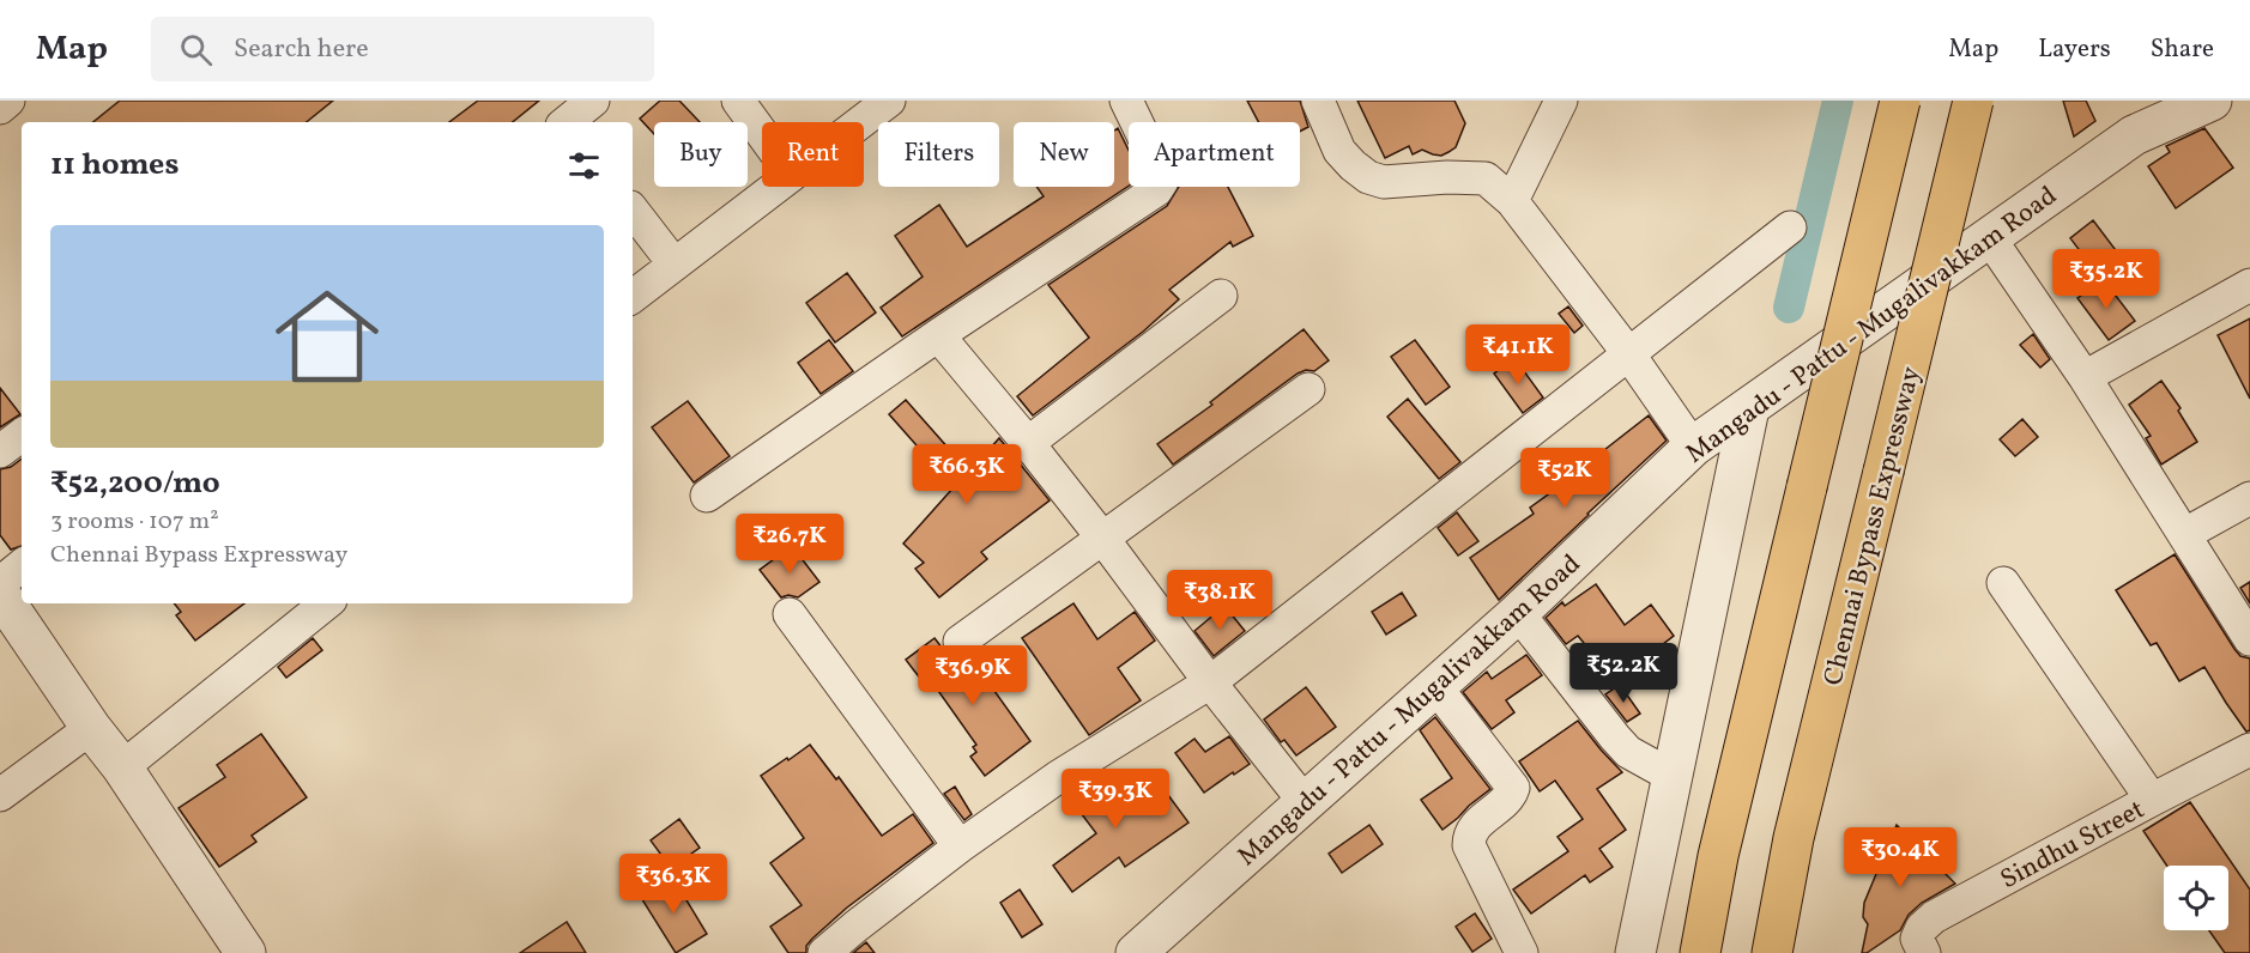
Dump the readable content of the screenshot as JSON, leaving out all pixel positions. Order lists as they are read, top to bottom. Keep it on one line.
{"streets":{"highway":["Chennai Bypass Expressway"],"street":["Mangadu - Pattu - Mugalivakkam Road","Sindhu Street"]},"page":{"header":"Map","search":"Search here","nav":["Map","Layers","Share"],"chip":["Buy","Rent","Filters","New","Apartment"],"heading":"11 homes","list":[{"name":"₹52,200/mo","note":"3 rooms · 107 m² · Chennai Bypass Expressway"}],"price":["₹35.2K","₹41.1K","₹66.3K","₹52K","₹26.7K","₹38.1K","₹52.2K","₹36.9K","₹39.3K","₹30.4K","₹36.3K"]}}
